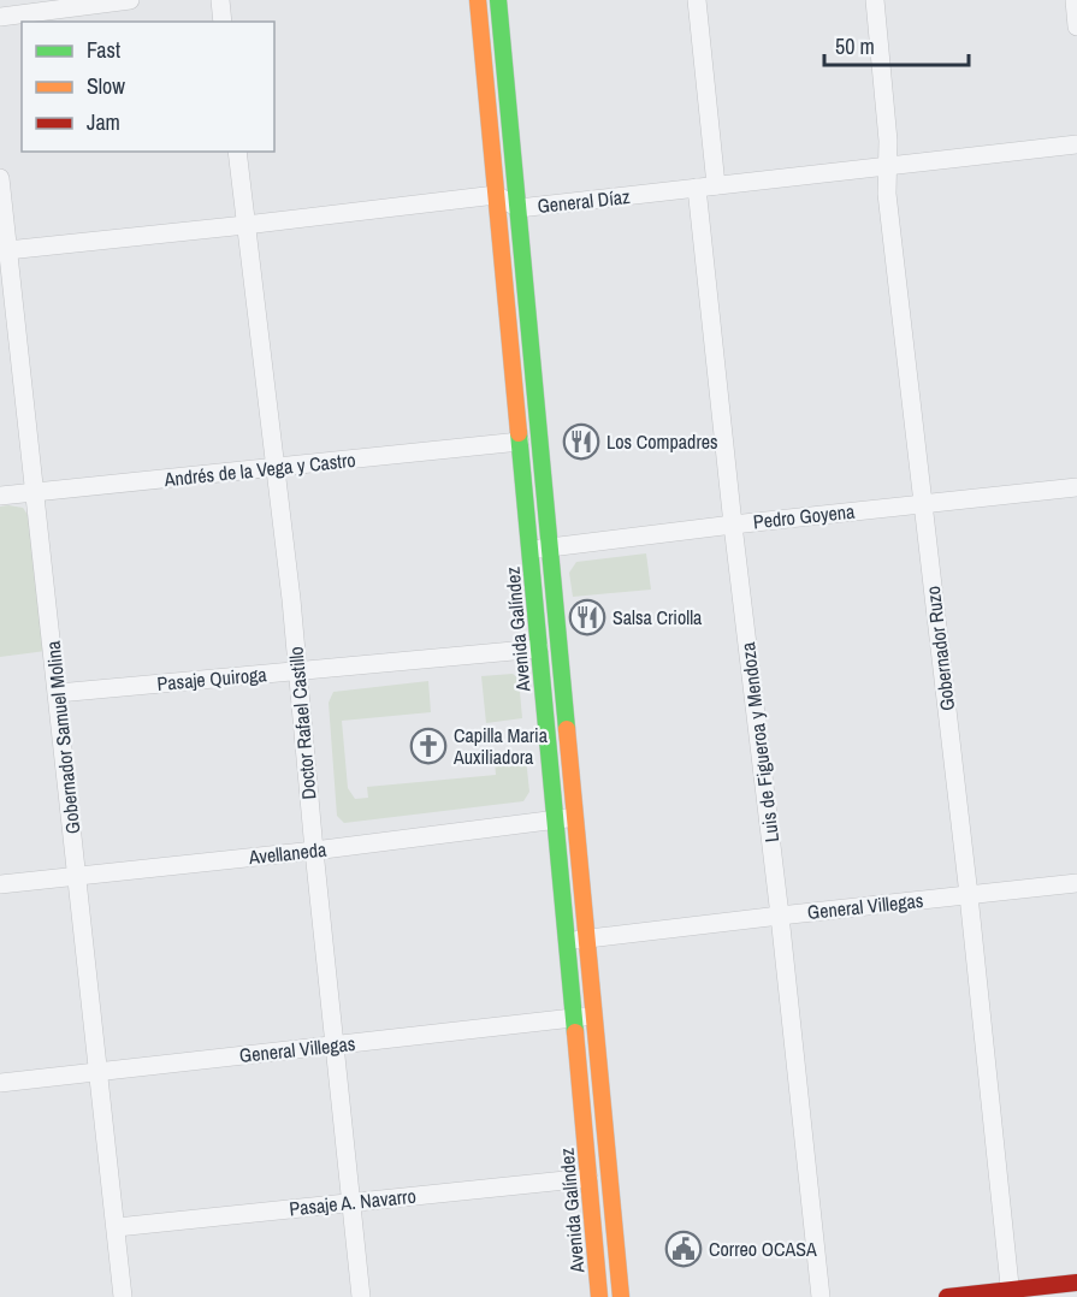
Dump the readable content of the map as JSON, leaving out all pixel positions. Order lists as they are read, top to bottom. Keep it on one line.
{"streets":{"main road":["Avenida Galíndez"],"street":["General Díaz","Andrés de la Vega y Castro","Pedro Goyena","Gobernador Ruzo","Pasaje Quiroga","Doctor Rafael Castillo","Gobernador Samuel Molina","Luis de Figueroa y Mendoza","Avellaneda","General Villegas","Pasaje A. Navarro"]},"crossings":[["General Díaz","Avenida Galíndez"],["General Díaz","Gobernador Ruzo"],["General Díaz","Luis de Figueroa y Mendoza"],["Andrés de la Vega y Castro","Avenida Galíndez"],["Andrés de la Vega y Castro","Doctor Rafael Castillo"],["Andrés de la Vega y Castro","Gobernador Samuel Molina"],["Pedro Goyena","Avenida Galíndez"],["Pedro Goyena","Gobernador Ruzo"],["Pedro Goyena","Luis de Figueroa y Mendoza"],["Avenida Galíndez","Pasaje Quiroga"],["Avenida Galíndez","Avellaneda"],["Avenida Galíndez","General Villegas"],["Avenida Galíndez","Pasaje A. Navarro"],["Gobernador Ruzo","General Villegas"],["Pasaje Quiroga","Doctor Rafael Castillo"],["Pasaje Quiroga","Gobernador Samuel Molina"],["Doctor Rafael Castillo","Avellaneda"],["Doctor Rafael Castillo","General Villegas"],["Doctor Rafael Castillo","Pasaje A. Navarro"],["Gobernador Samuel Molina","Avellaneda"],["Gobernador Samuel Molina","General Villegas"],["Gobernador Samuel Molina","Pasaje A. Navarro"],["Luis de Figueroa y Mendoza","General Villegas"]],"places":{"restaurant":["Los Compadres","Salsa Criolla"],"church":["Capilla Maria Auxiliadora"],"public building":["Correo OCASA"]},"legend":["Fast","Slow","Jam"],"scale_bar":"50 m"}
